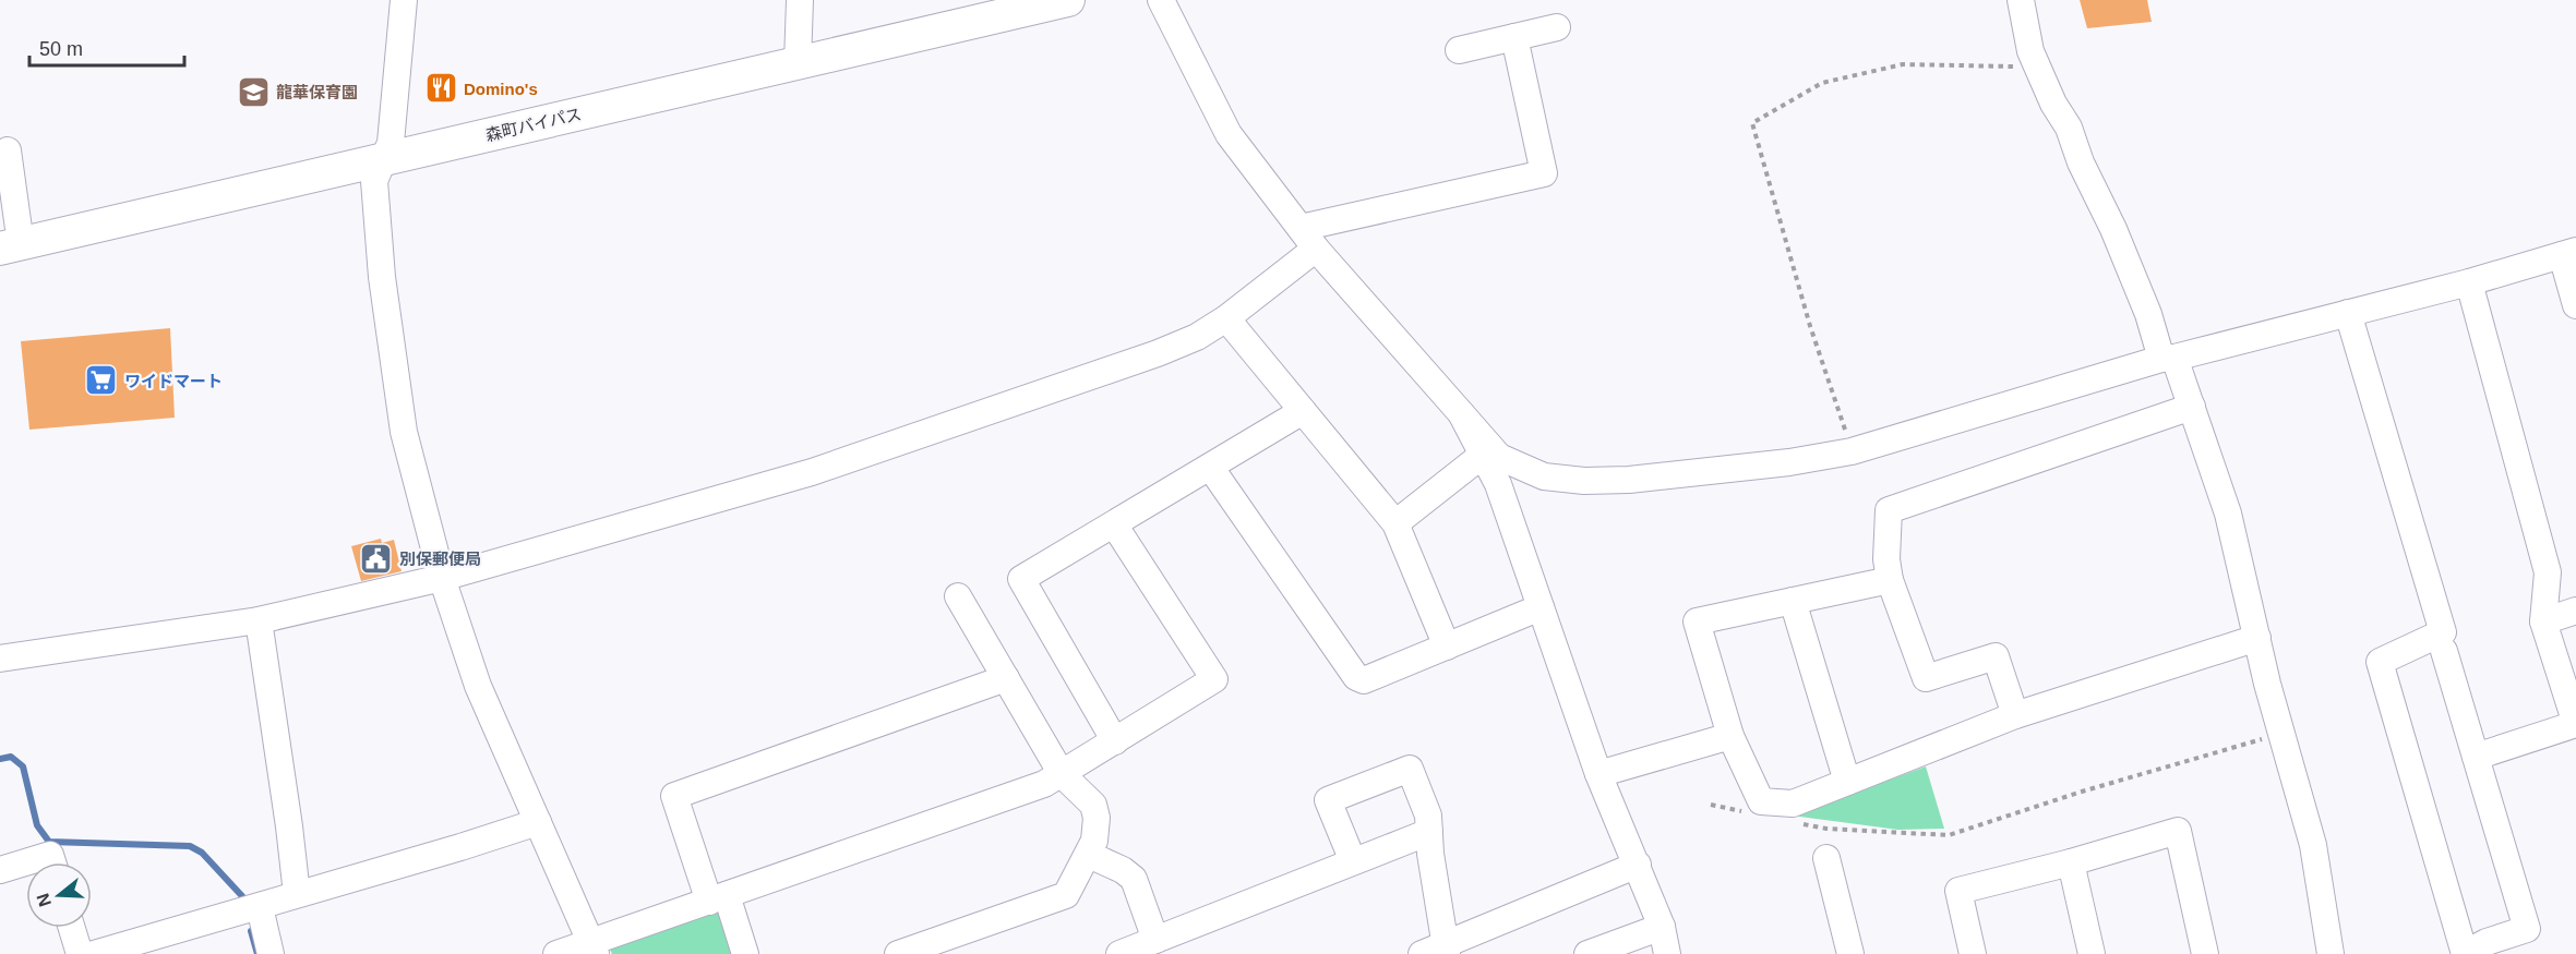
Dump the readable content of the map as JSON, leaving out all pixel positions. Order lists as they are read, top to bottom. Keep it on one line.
{"streets":{"main road":["森町バイパス"]},"places":{"restaurant":["Domino's"],"school or university":["龍華保育園"],"supermarket":["ワイドマート"],"public building":["別保郵便局"]},"scale_bar":"50 m","north":"left"}
